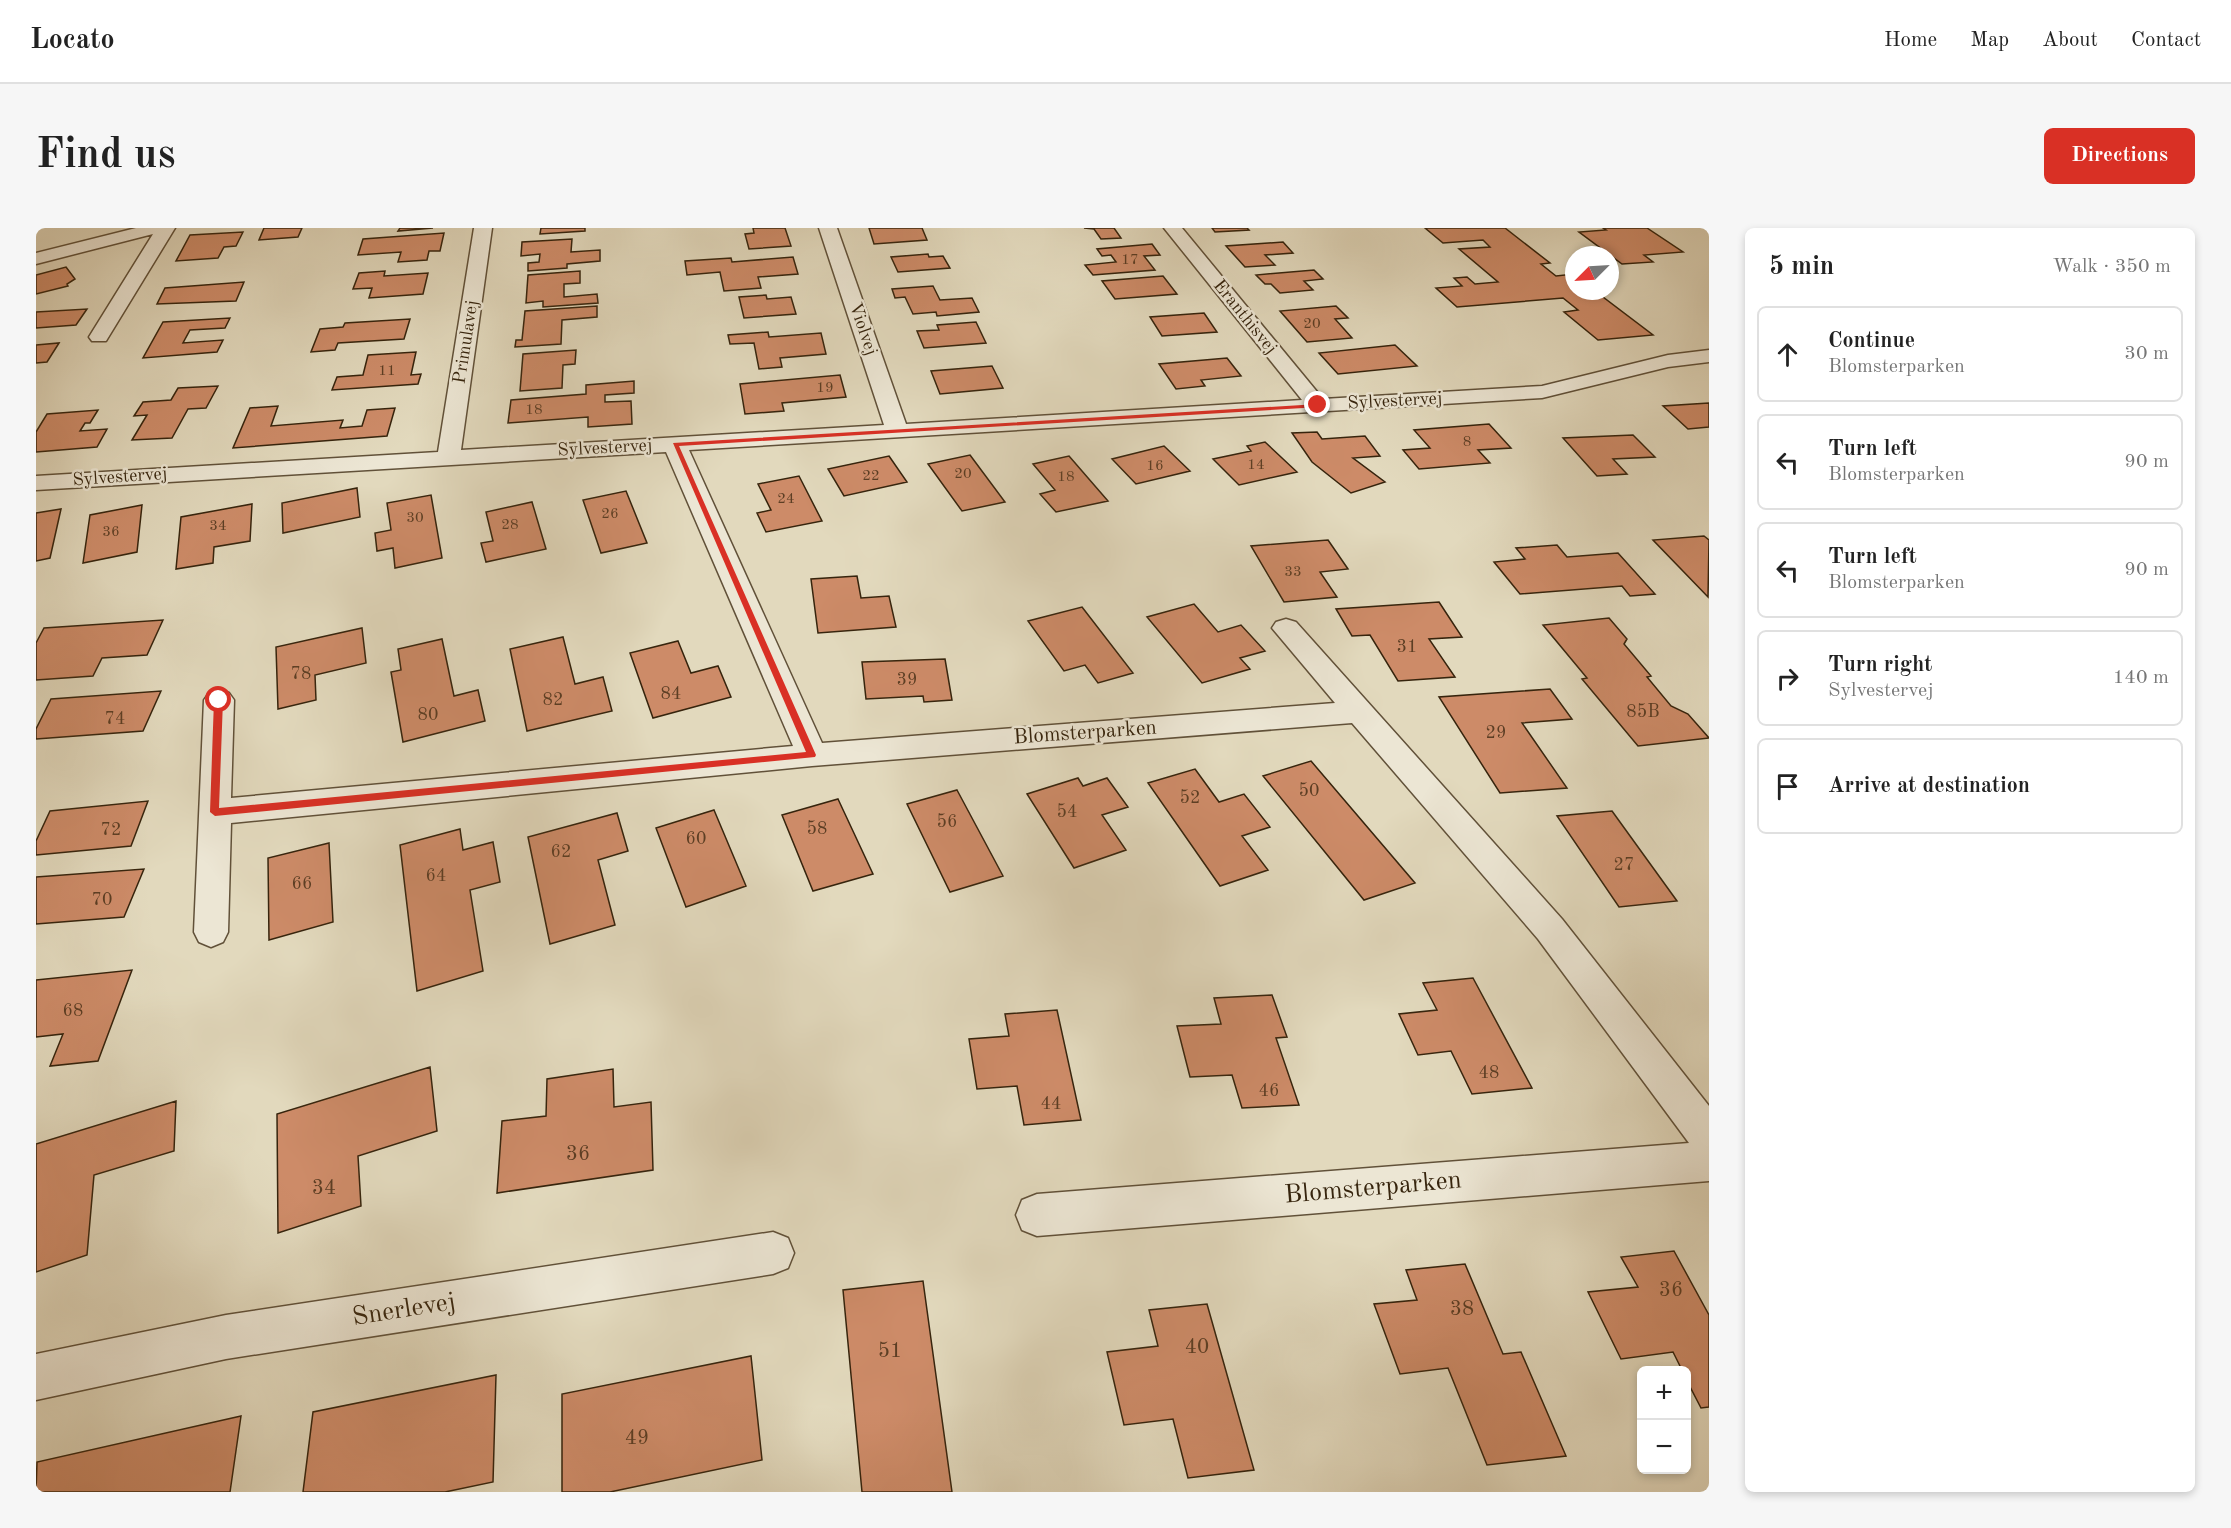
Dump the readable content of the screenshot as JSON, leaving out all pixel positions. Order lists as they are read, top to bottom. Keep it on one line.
{"streets":{"street":["Eranthisvej","Violvej","Primulavej","Sylvestervej","Blomsterparken","Snerlevej"]},"crossings":[["Eranthisvej","Sylvestervej"],["Violvej","Sylvestervej"],["Primulavej","Sylvestervej"]],"house_numbers":["17","20","11","19","18","8","14","16","20","22","18","24","26","30","28","34","36","33","31","78","39","84","82","85B","80","74","29","50","52","54","56","58","72","60","62","27","64","66","70","68","48","46","44","36","34","36","38","40","51","49"],"north":"bottom left","page":{"header":"Locato","nav":["Home","Map","About","Contact"],"buttons":"Directions","title":"Find us","heading":["5 min","Walk · 350 m"],"list":[["Continue","Blomsterparken","30 m"],["Turn left","Blomsterparken","90 m"],["Turn left","Blomsterparken","90 m"],["Turn right","Sylvestervej","140 m"],"Arrive at destination"],"map_buttons":["+","−"]}}
